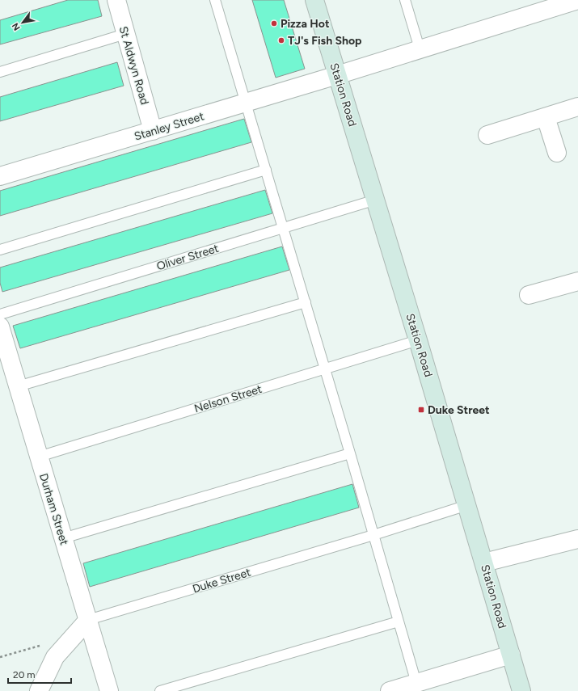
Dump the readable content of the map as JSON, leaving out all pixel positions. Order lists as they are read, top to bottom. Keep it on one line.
{"streets":{"main road":["Station Road"],"street":["St Aldwyn Road","Stanley Street","Durham Street"],"lane":["Oliver Street","Nelson Street","Duke Street"]},"crossings":[["St Aldwyn Road","Stanley Street"],["Station Road","Stanley Street"],["Station Road","Oliver Street"],["Station Road","Nelson Street"],["Station Road","Duke Street"],["Nelson Street","Durham Street"],["Durham Street","Duke Street"]],"places":{"other":["Pizza Hot","TJ's Fish Shop"],"transit":["Duke Street"]},"scale_bar":"20 m","north":"bottom left"}
